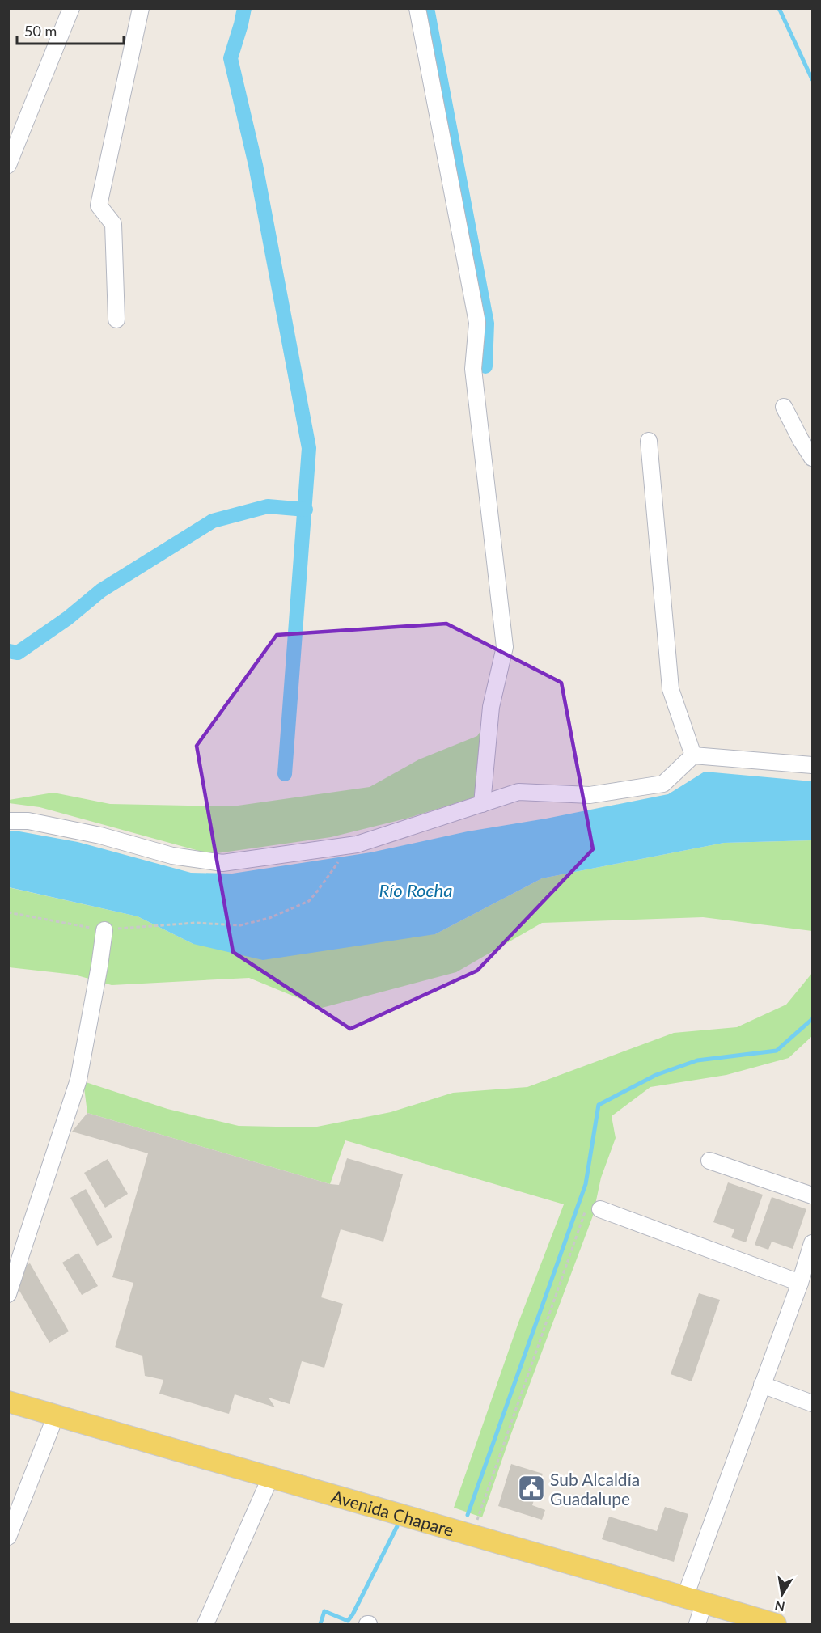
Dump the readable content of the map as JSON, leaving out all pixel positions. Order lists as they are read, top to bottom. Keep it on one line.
{"streets":{"main road":["Avenida Chapare"]},"water":["Río Rocha"],"places":{"public building":["Sub Alcaldía Guadalupe"]},"scale_bar":"50 m","north":"bottom"}
